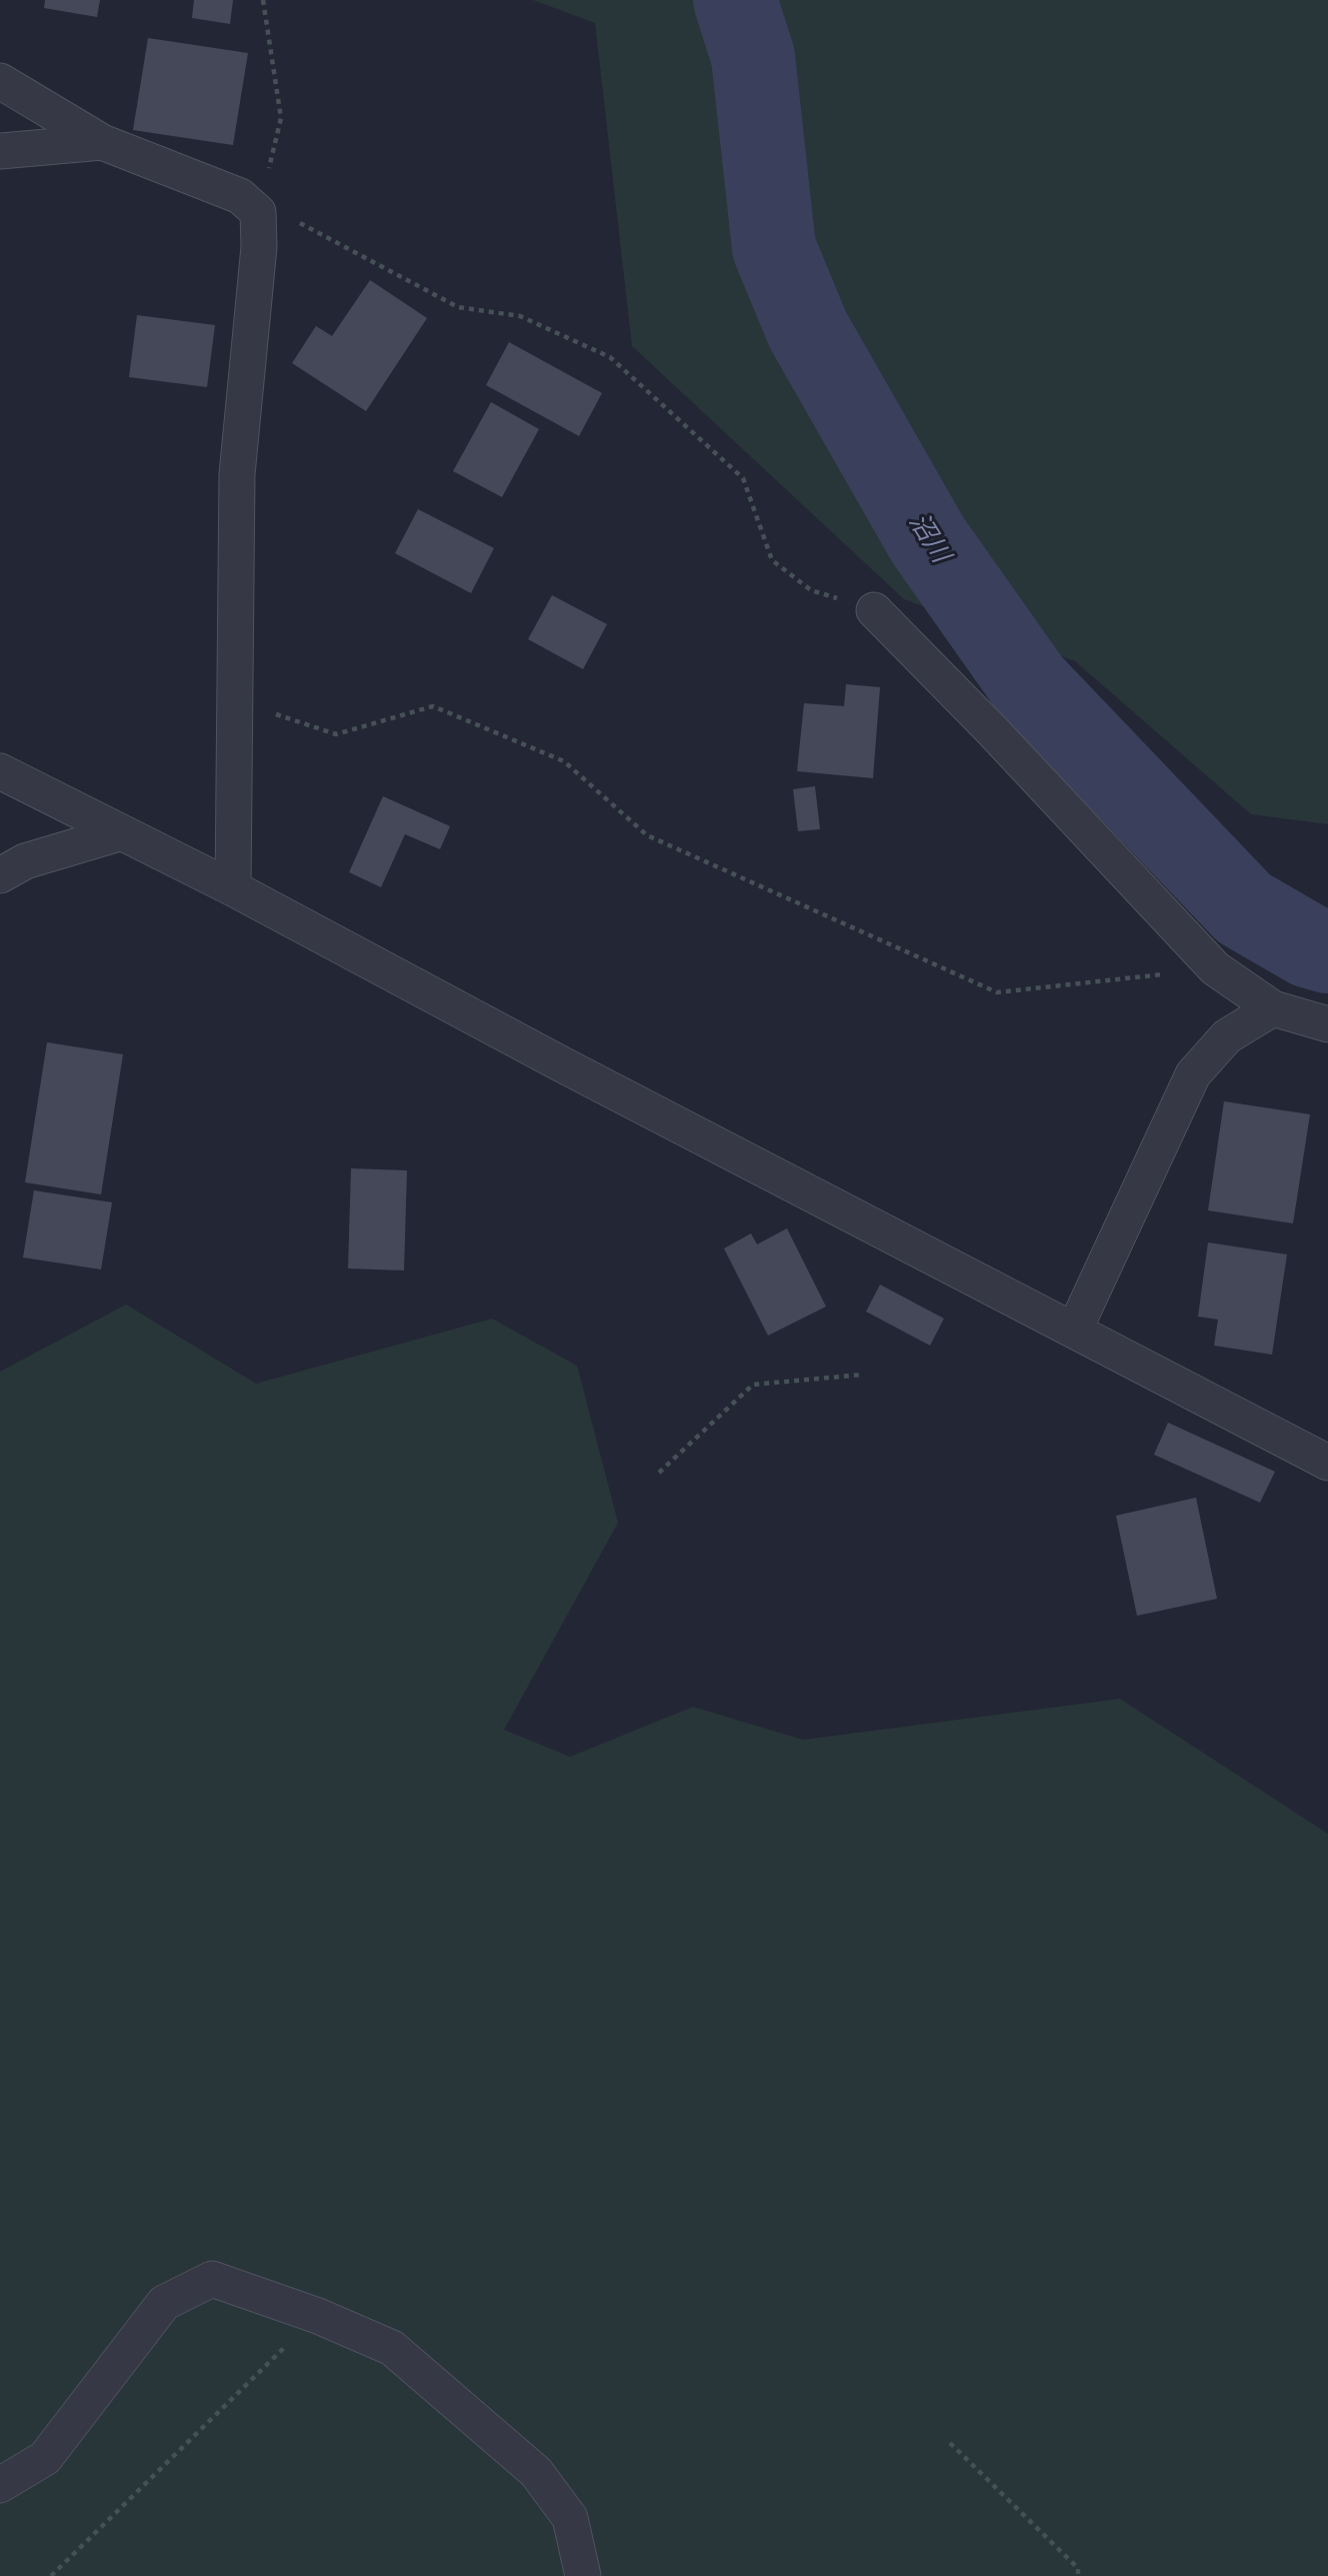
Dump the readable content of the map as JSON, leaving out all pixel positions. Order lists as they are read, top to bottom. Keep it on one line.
{"water":["沼川"]}
